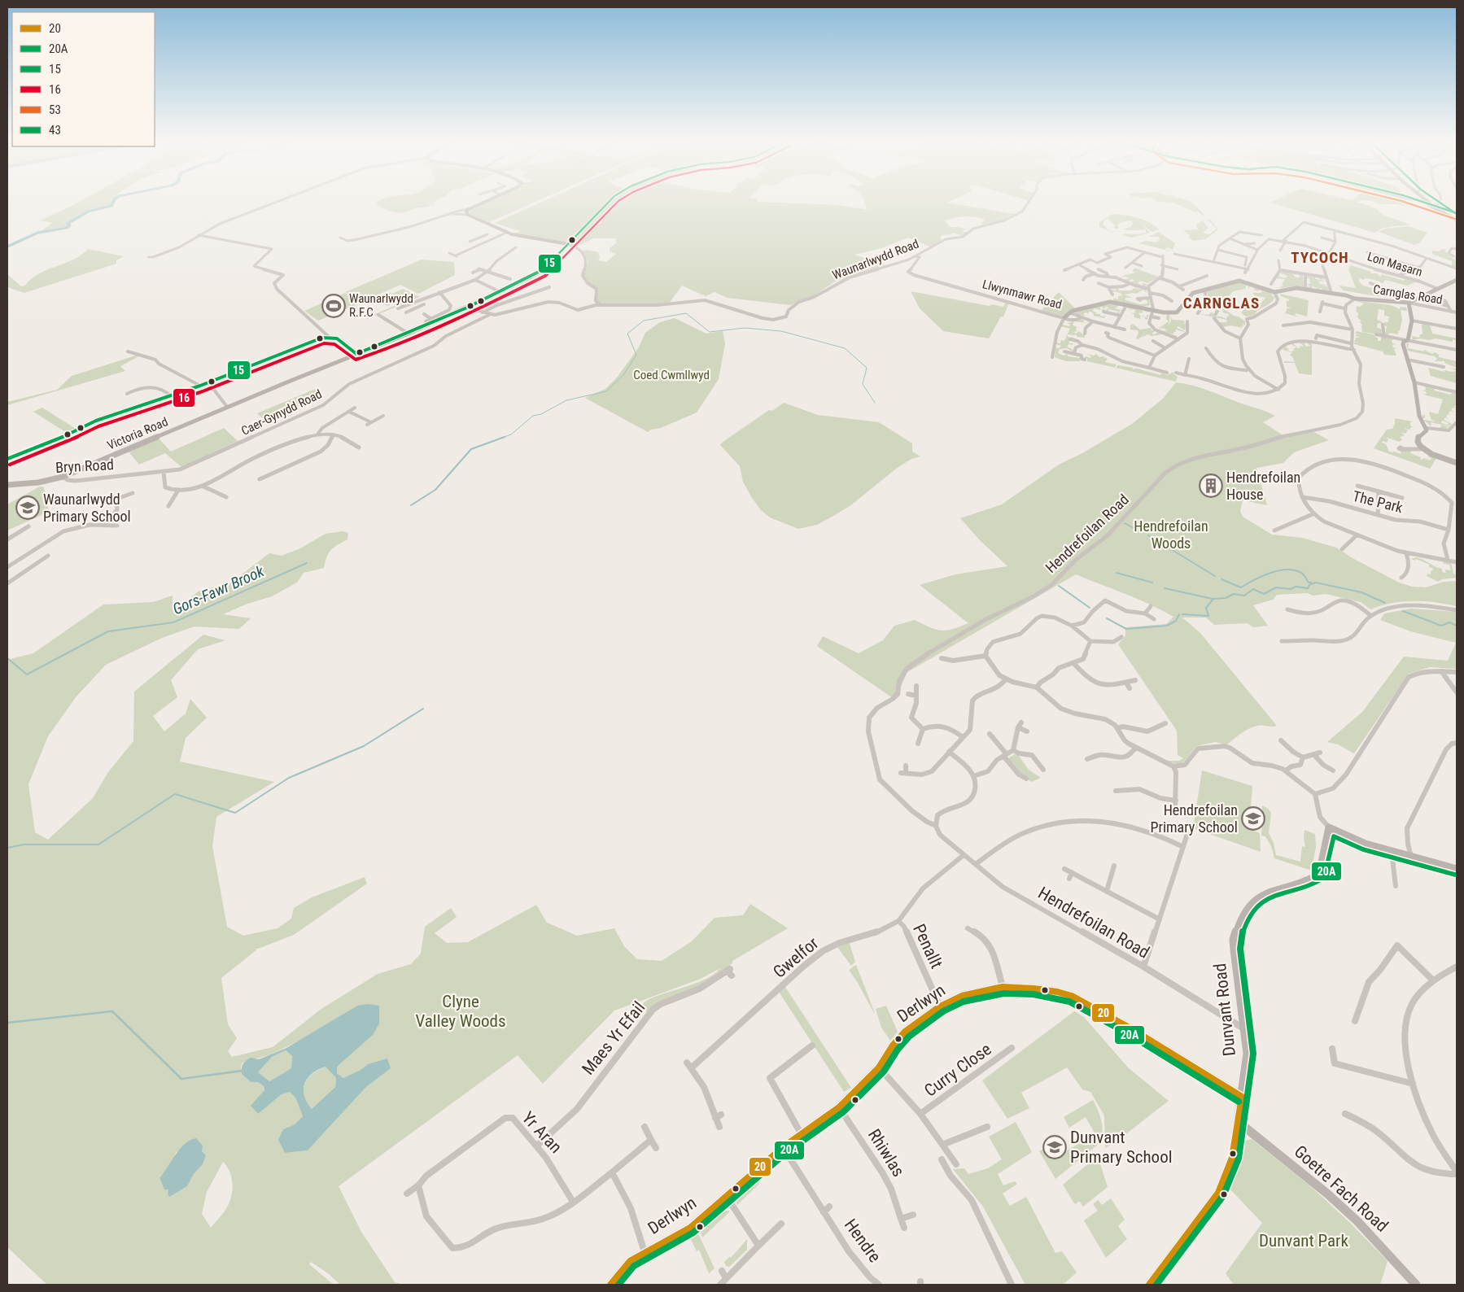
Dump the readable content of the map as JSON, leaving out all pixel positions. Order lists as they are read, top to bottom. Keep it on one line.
{"streets":{"street":["Waunarlwydd Road","Lon Masarn","Llwynmawr Road","Carnglas Road","Caer-Gynydd Road","Victoria Road","Bryn Road","The Park","Hendrefoilan Road","Penallt","Gwelfor","Derlwyn","Dunvant Road","Maes Yr Efail","Curry Close","Yr Aran","Rhiwlas","Goetre Fach Road","Hendre"]},"crossings":[["Waunarlwydd Road","Llwynmawr Road"],["Waunarlwydd Road","Caer-Gynydd Road"],["Llwynmawr Road","Carnglas Road"],["Caer-Gynydd Road","Bryn Road"],["Victoria Road","Bryn Road"],["Hendrefoilan Road","Gwelfor"],["Hendrefoilan Road","Dunvant Road"],["Penallt","Gwelfor"],["Penallt","Derlwyn"],["Derlwyn","Dunvant Road"],["Derlwyn","Curry Close"],["Derlwyn","Rhiwlas"],["Derlwyn","Hendre"],["Dunvant Road","Goetre Fach Road"],["Maes Yr Efail","Yr Aran"]],"districts":["TYCOCH","CARNGLAS"],"water":["Gors-Fawr Brook"],"parks":["Coed Cwmllwyd","Hendrefoilan Woods","Clyne Valley Woods","Dunvant Park"],"places":{"sports":["Waunarlwydd R.F.C"],"building":["Hendrefoilan House"],"school or university":["Waunarlwydd Primary School","Hendrefoilan Primary School","Dunvant Primary School"]},"lines":["transit line 15","transit line 16","transit line 53","transit line 43","transit line 20A","transit line 20"],"legend":["20","20A","15","16","53","43"]}
